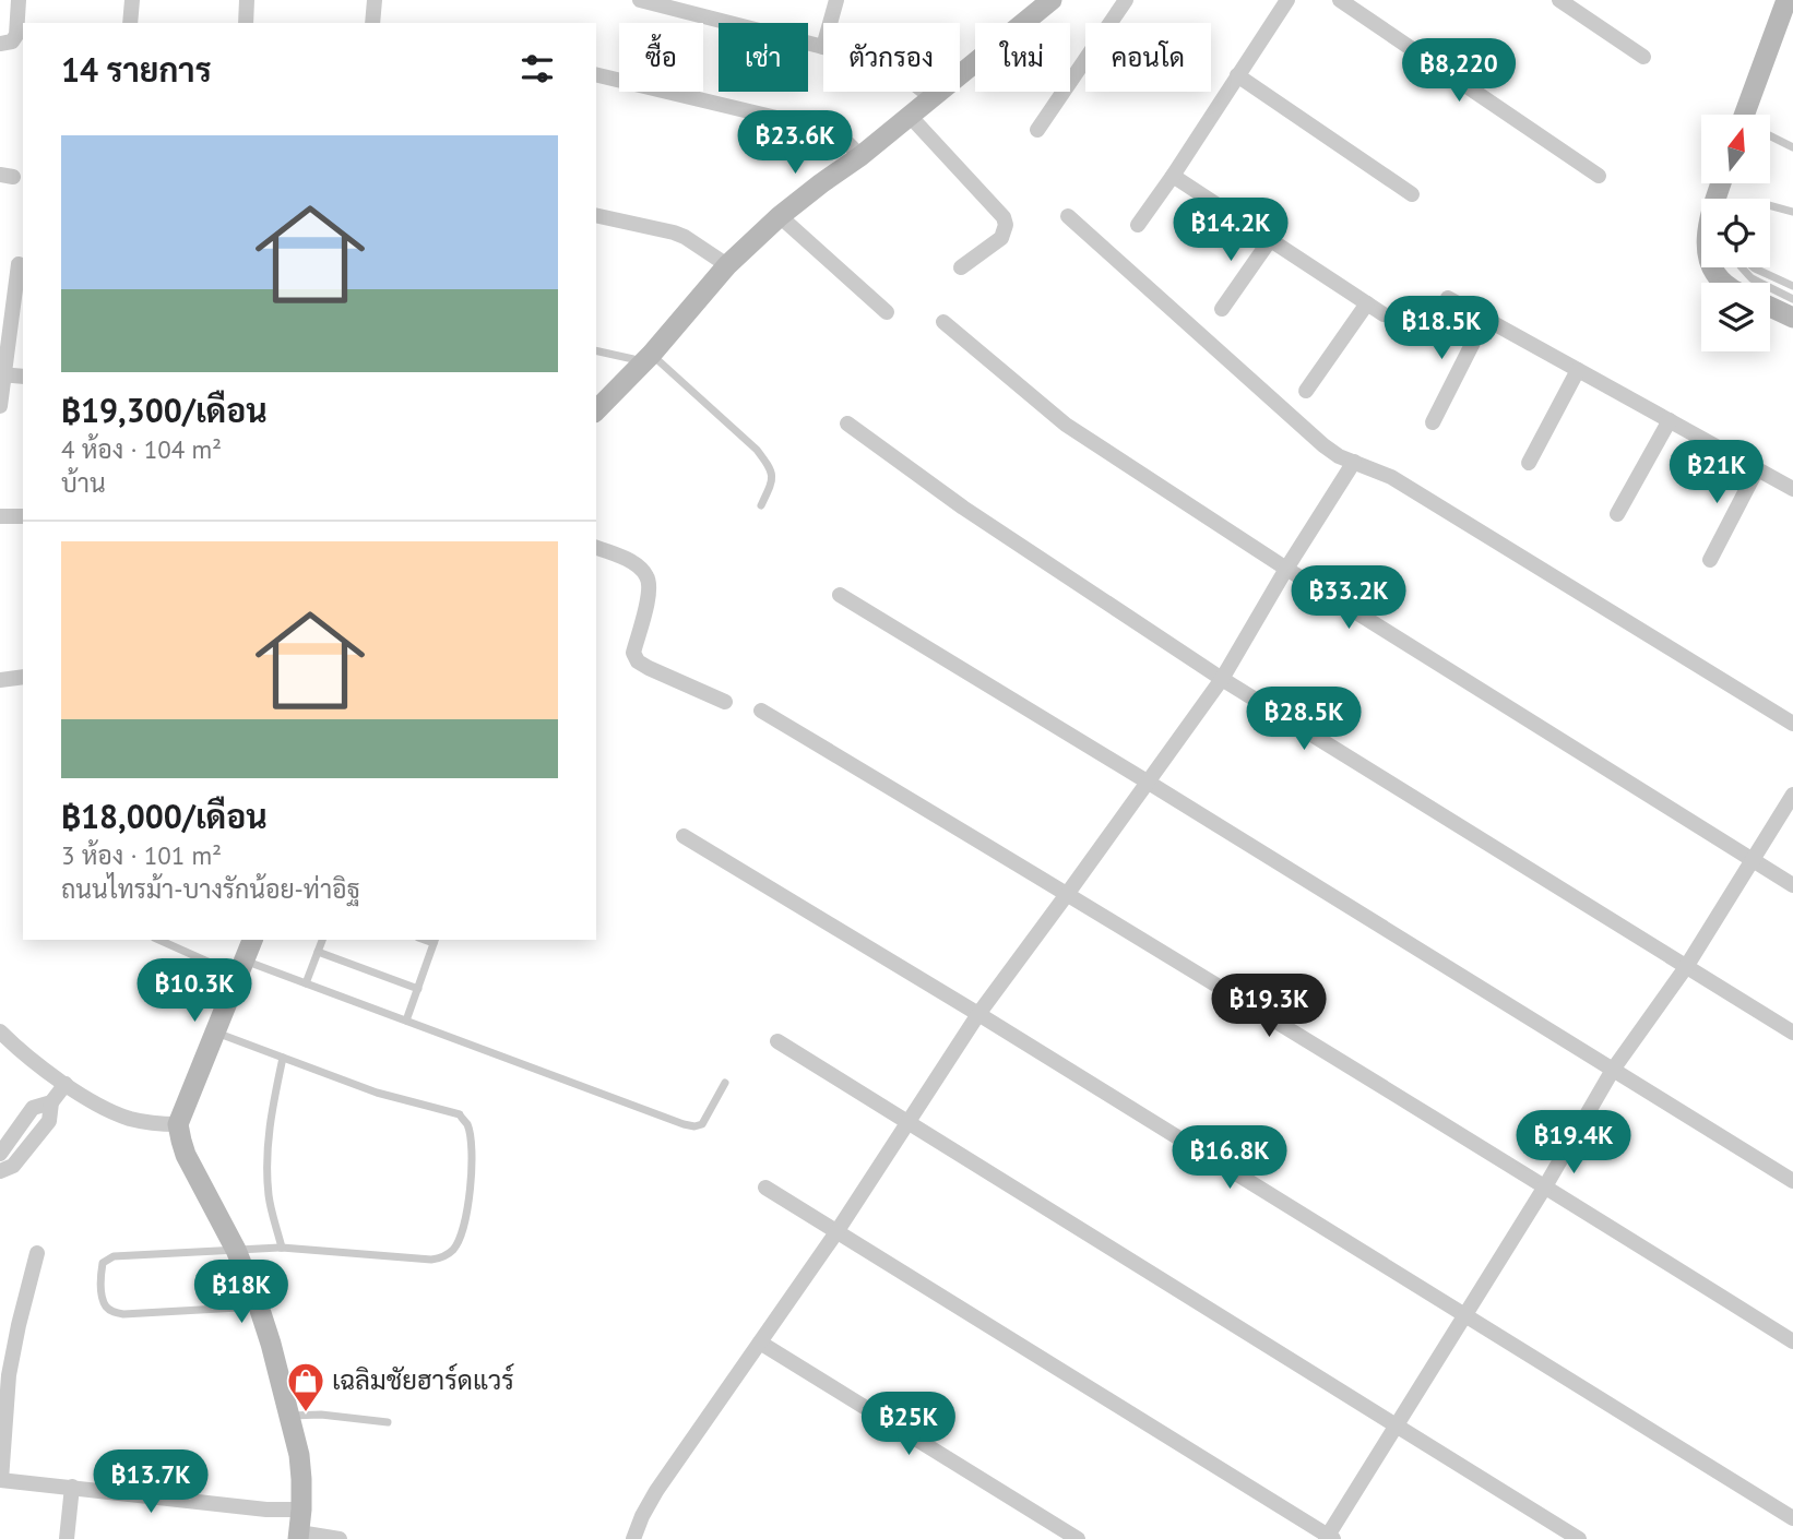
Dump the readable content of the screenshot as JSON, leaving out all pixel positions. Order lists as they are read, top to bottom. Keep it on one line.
{"places":{"shop":["เฉลิมชัยฮาร์ดแวร์"]},"north":"top","page":{"chip":["ซื้อ","เช่า","ตัวกรอง","ใหม่","คอนโด"],"heading":"14 รายการ","price":["฿8,220","฿23.6K","฿14.2K","฿18.5K","฿21K","฿33.2K","฿28.5K","฿10.3K","฿19.3K","฿19.4K","฿16.8K","฿18K","฿25K","฿13.7K"],"list":[{"name":"฿19,300/เดือน","note":"4 ห้อง · 104 m² · บ้าน"},{"name":"฿18,000/เดือน","note":"3 ห้อง · 101 m² · ถนนไทรม้า-บางรักน้อย-ท่าอิฐ"}]}}
